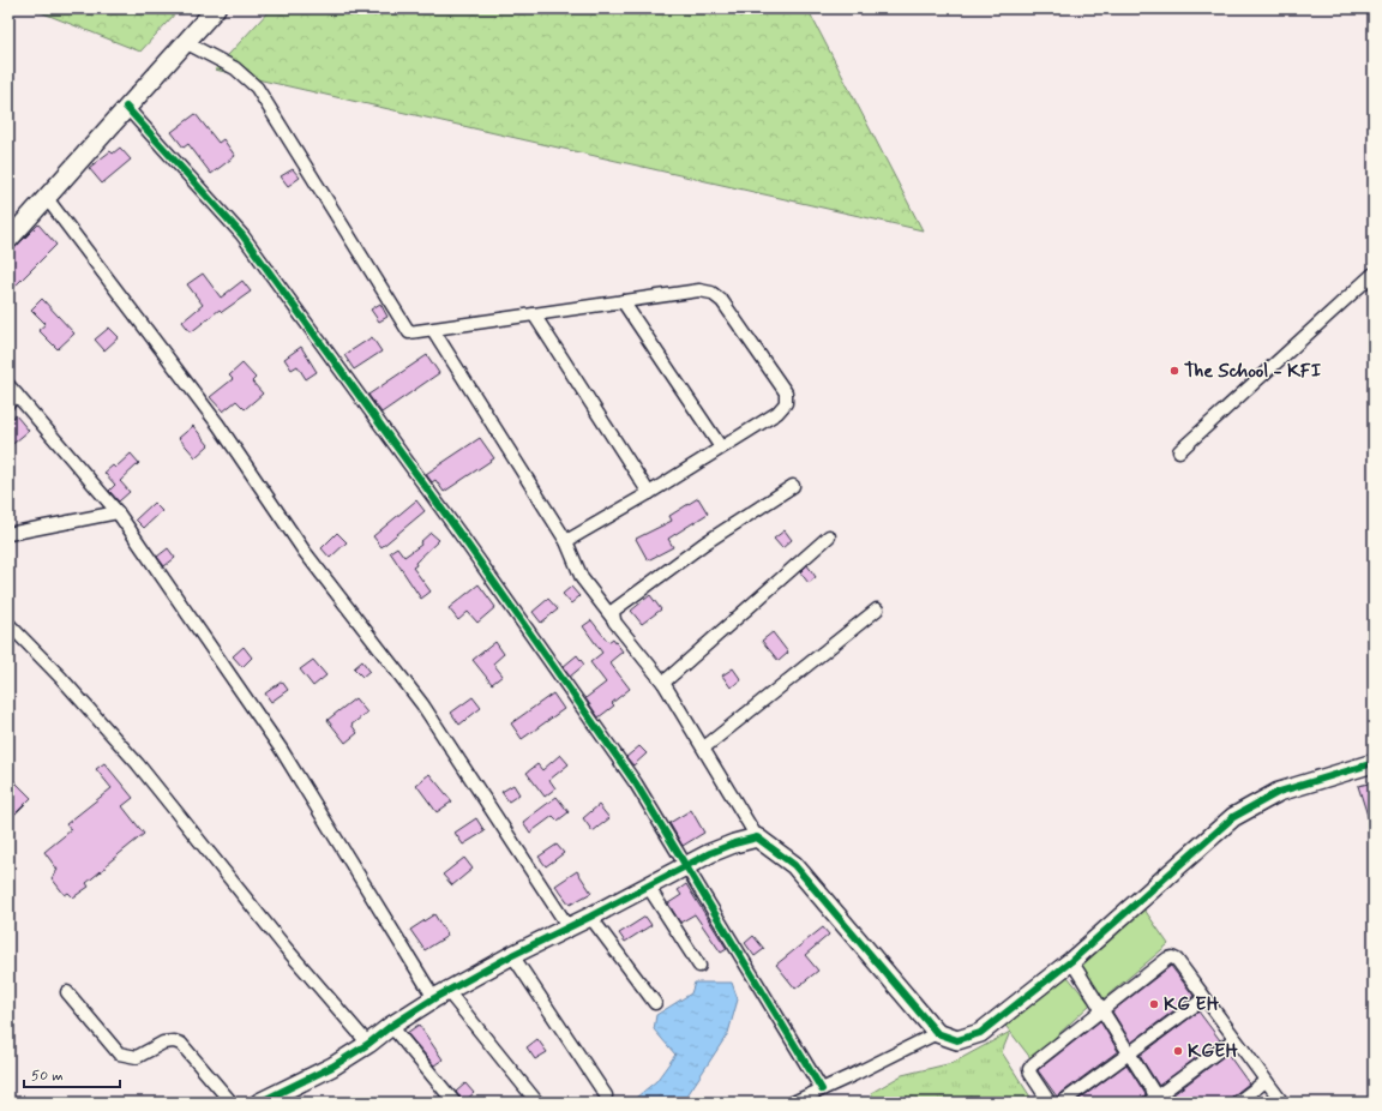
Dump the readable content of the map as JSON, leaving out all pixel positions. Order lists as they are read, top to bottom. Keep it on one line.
{"places":["The School - KFI","KG EH","KGEH"],"scale_bar":"50 m"}
